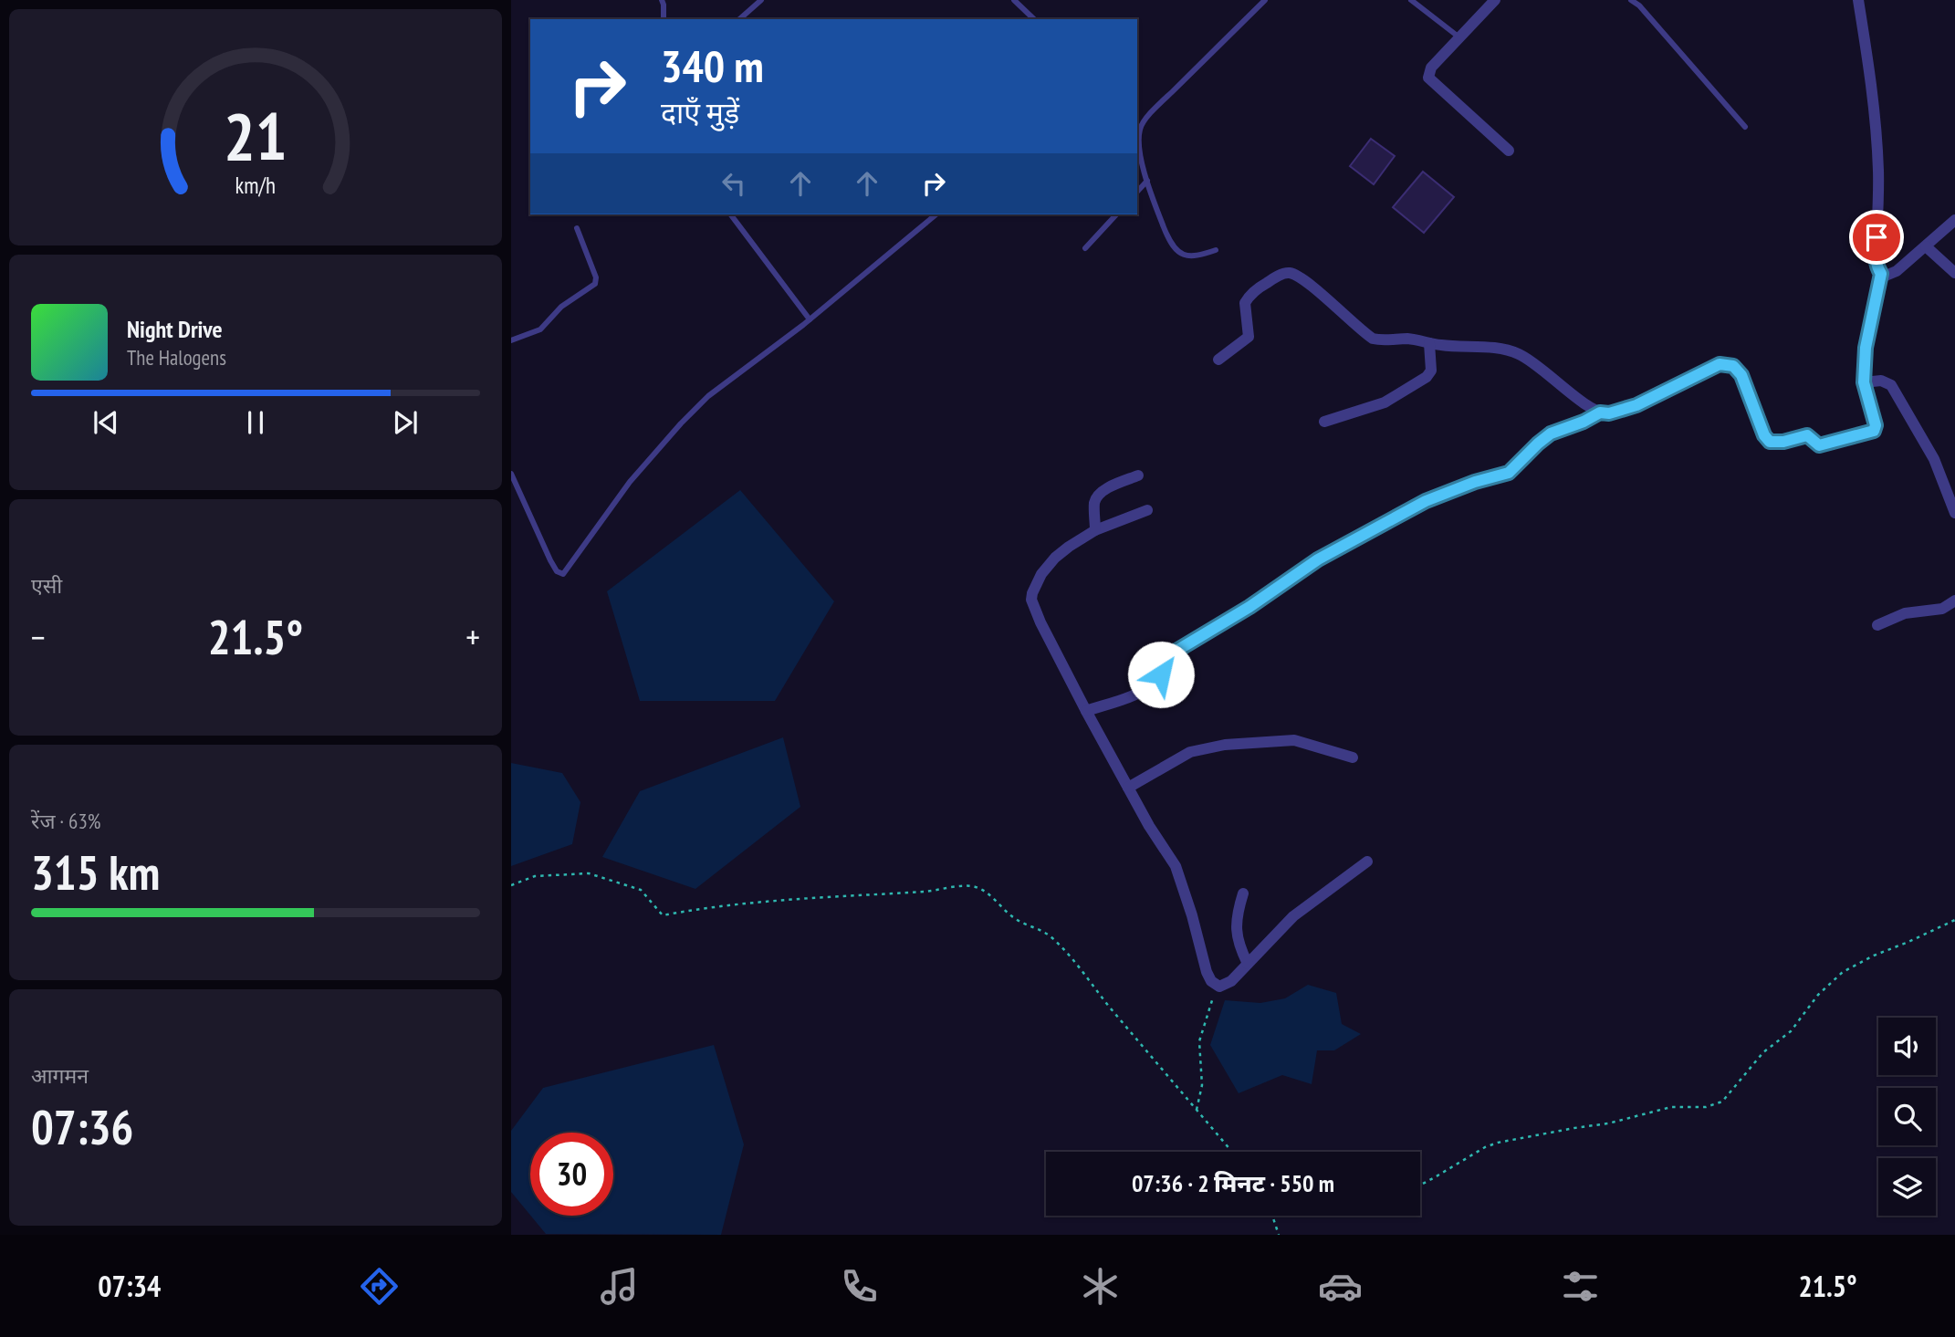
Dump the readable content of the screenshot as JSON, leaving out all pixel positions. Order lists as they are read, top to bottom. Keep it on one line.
{"page":{"turn":["340 m","दाएँ मुड़ें"],"song":["Night Drive","The Halogens"],"tile":["एसी",["रेंज · 63%","315 km"],["आगमन","07:36"]],"heat":["−","21.5°","+"],"limit":"30","trip":"07:36 · 2 मिनट · 550 m","tabs":["07:34","21.5°"],"gauge":["21","km/h"]}}
